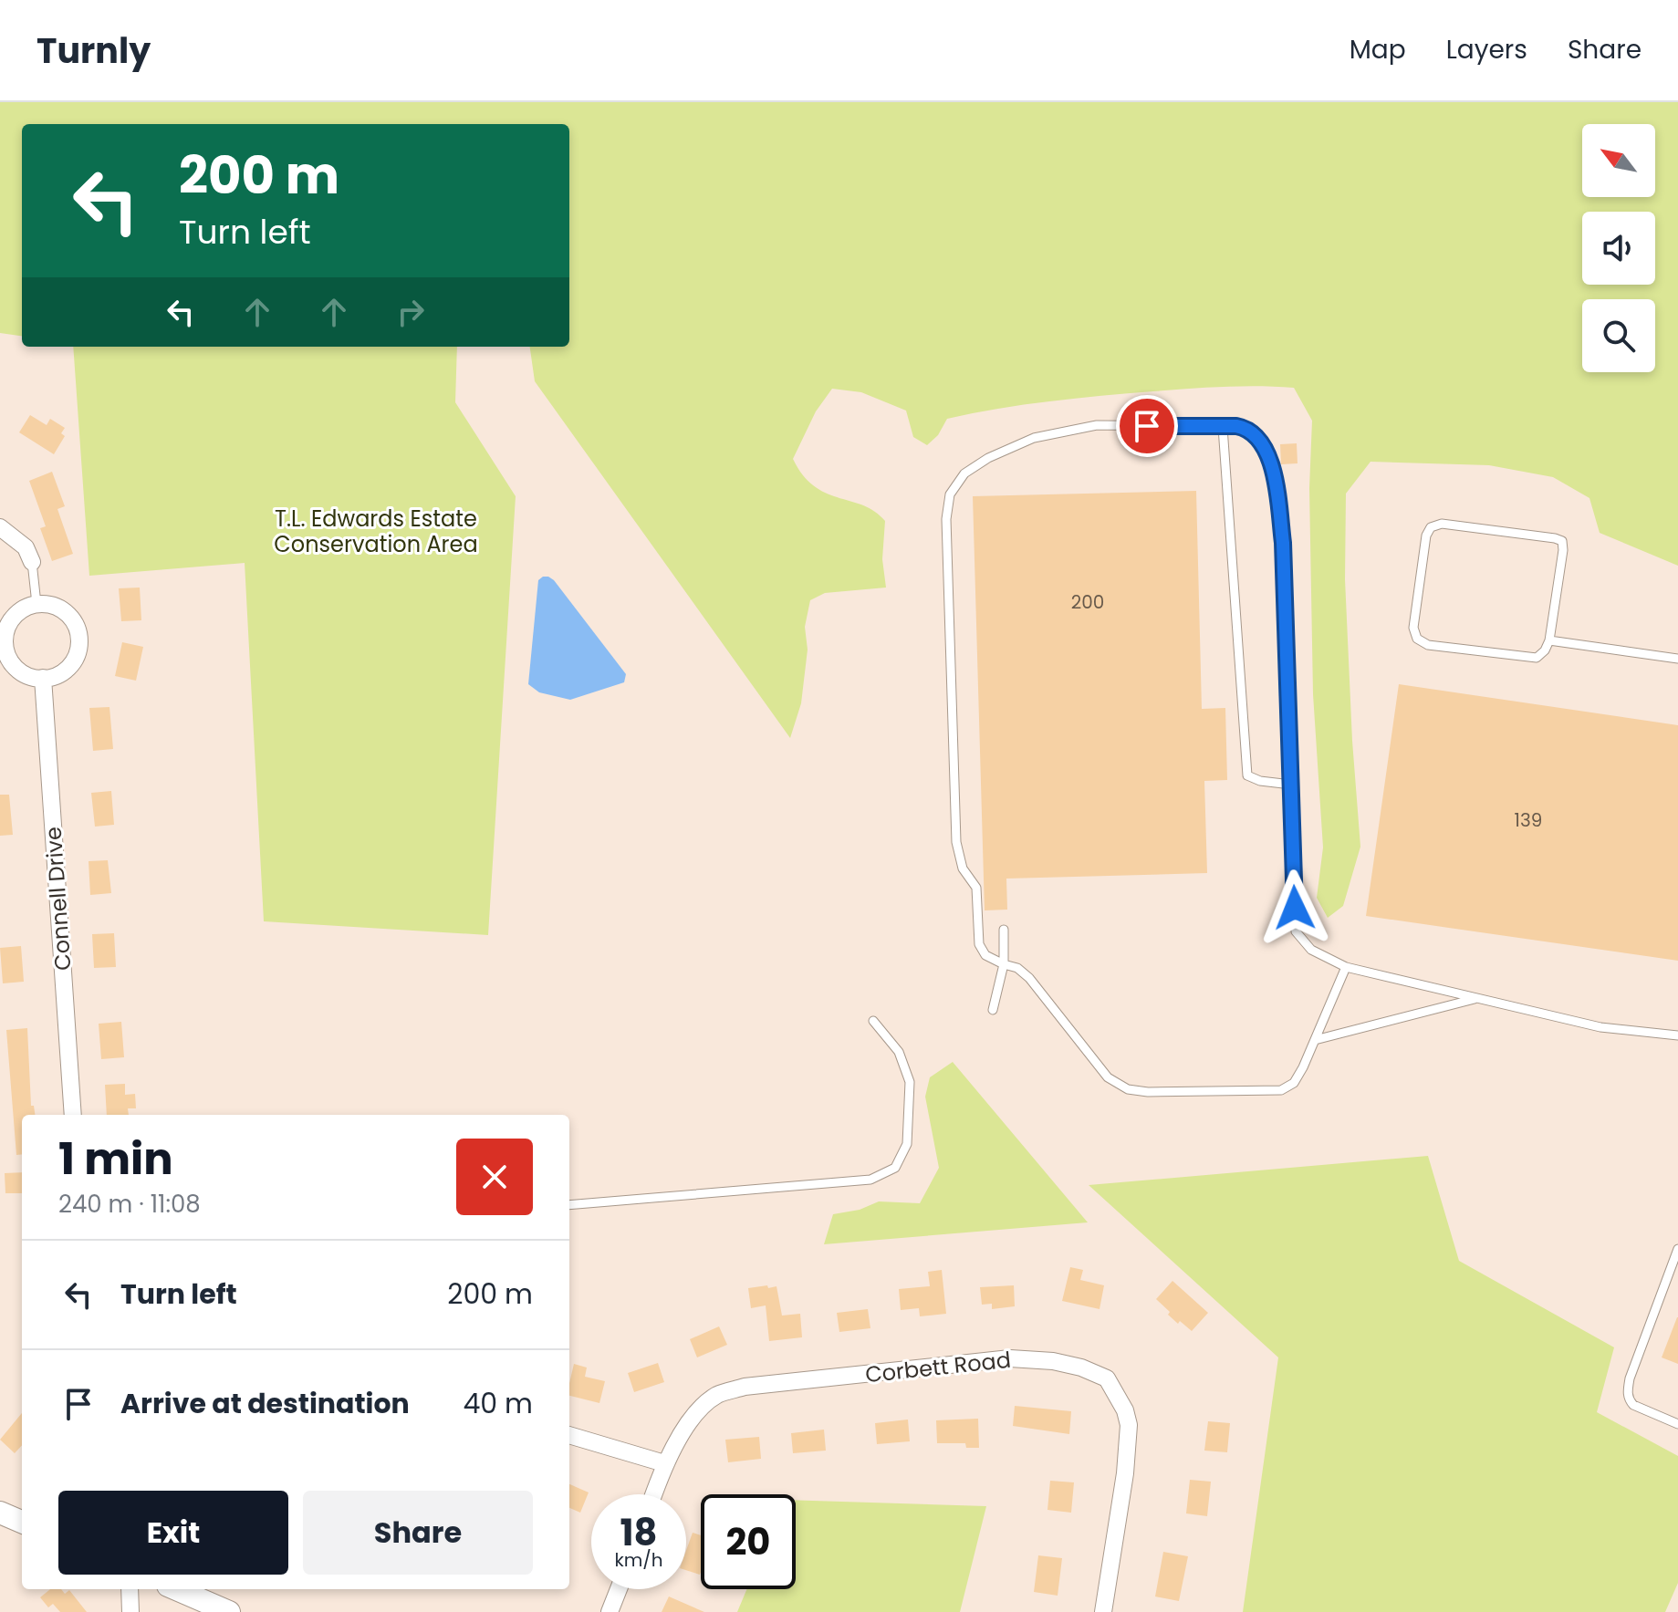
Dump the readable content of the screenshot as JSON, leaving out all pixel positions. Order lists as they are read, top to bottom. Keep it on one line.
{"streets":{"street":["Connell Drive","Corbett Road"]},"parks":["T.L. Edwards Estate Conservation Area"],"house_numbers":["200","139"],"north":"top left","page":{"header":"Turnly","nav":["Map","Layers","Share"],"turn":["200 m","Turn left"],"heading":["1 min","240 m · 11:08"],"list":[{"name":"Turn left","value":"200 m"},{"name":"Arrive at destination","value":"40 m"}],"buttons":["Exit","Share"],"speed":"18 km/h","limit":"20"}}
